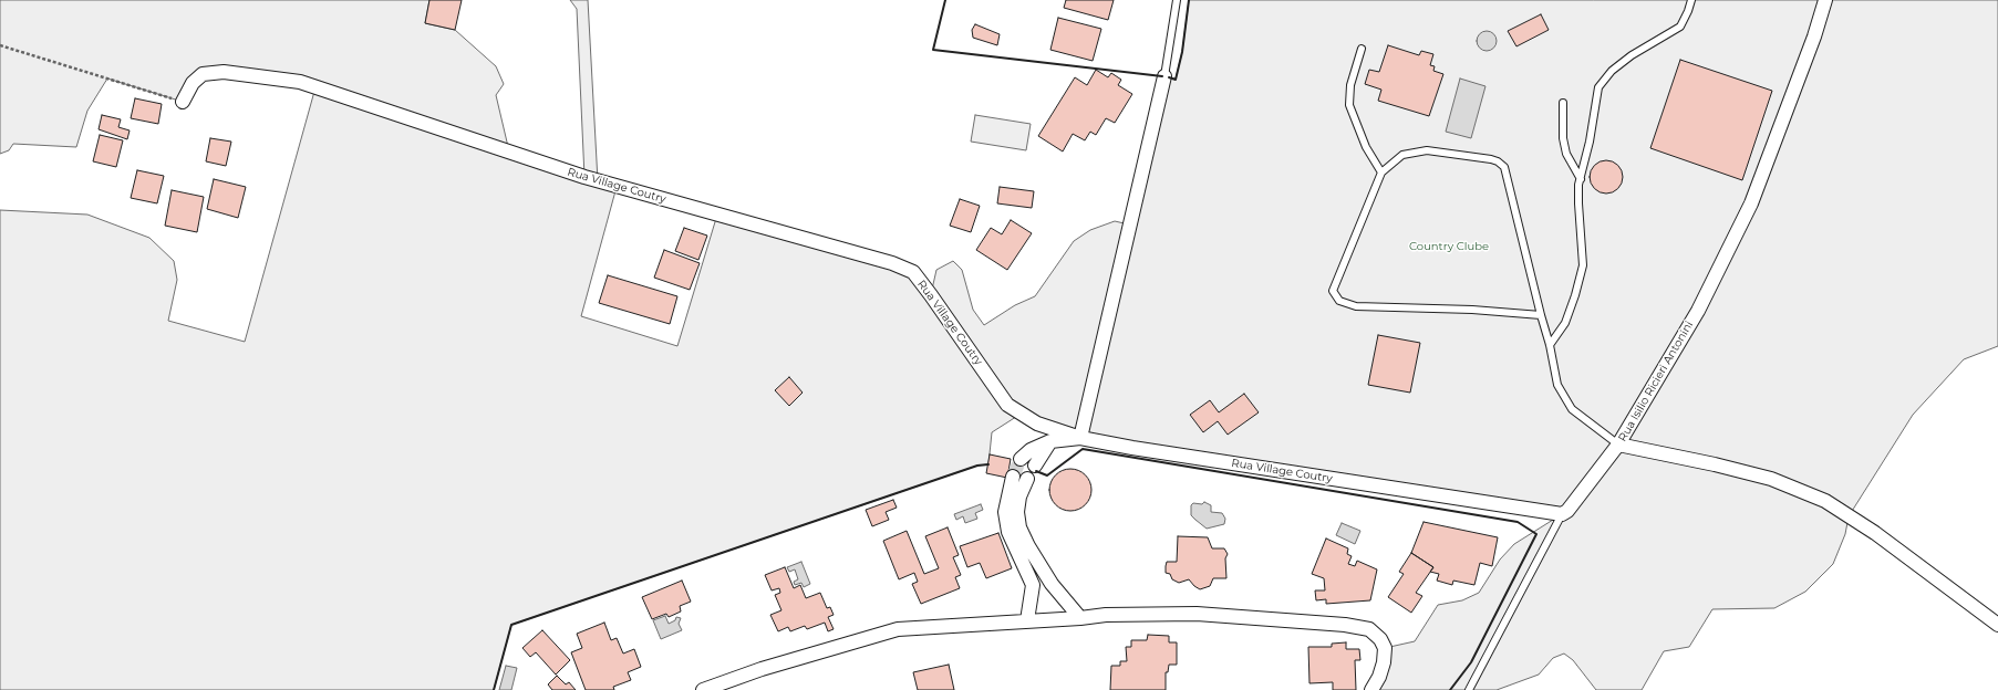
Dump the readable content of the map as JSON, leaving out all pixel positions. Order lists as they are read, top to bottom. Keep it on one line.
{"streets":{"street":["Rua Village Coutry","Rua Isilio Ricieri Antonini"]},"parks":["Country Clube"]}
